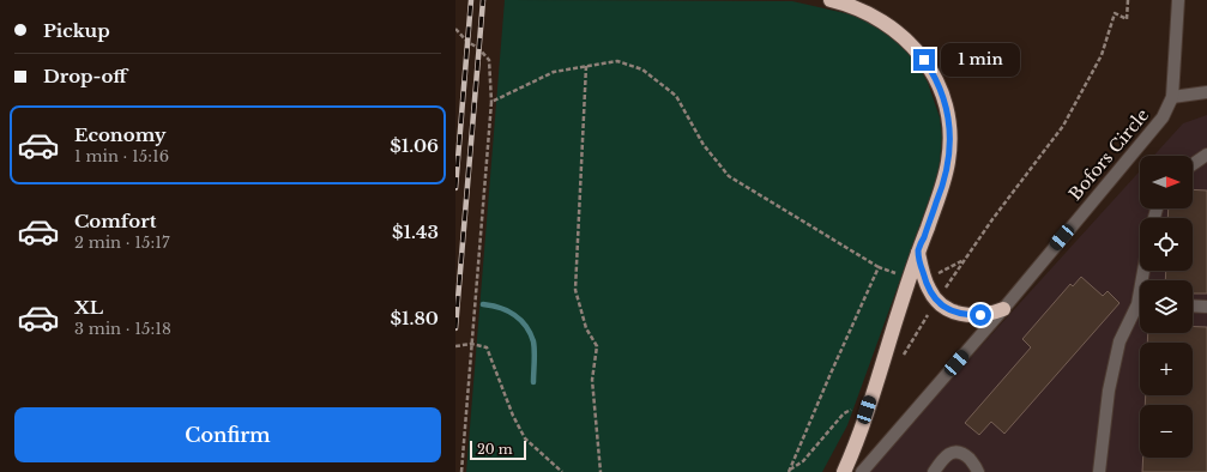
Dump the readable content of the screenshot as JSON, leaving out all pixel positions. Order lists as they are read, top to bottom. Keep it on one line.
{"streets":{"street":["Bofors Circle"]},"scale_bar":"20 m","north":"right","page":{"banner":["Pickup","Drop-off"],"bubble":"1 min","list":[{"name":"Economy","note":"1 min · 15:16","value":"$1.06"},{"name":"Comfort","note":"2 min · 15:17","value":"$1.43"},{"name":"XL","note":"3 min · 15:18","value":"$1.80"}],"map_buttons":["+","−"],"buttons":"Confirm","scale":"20 m"}}
